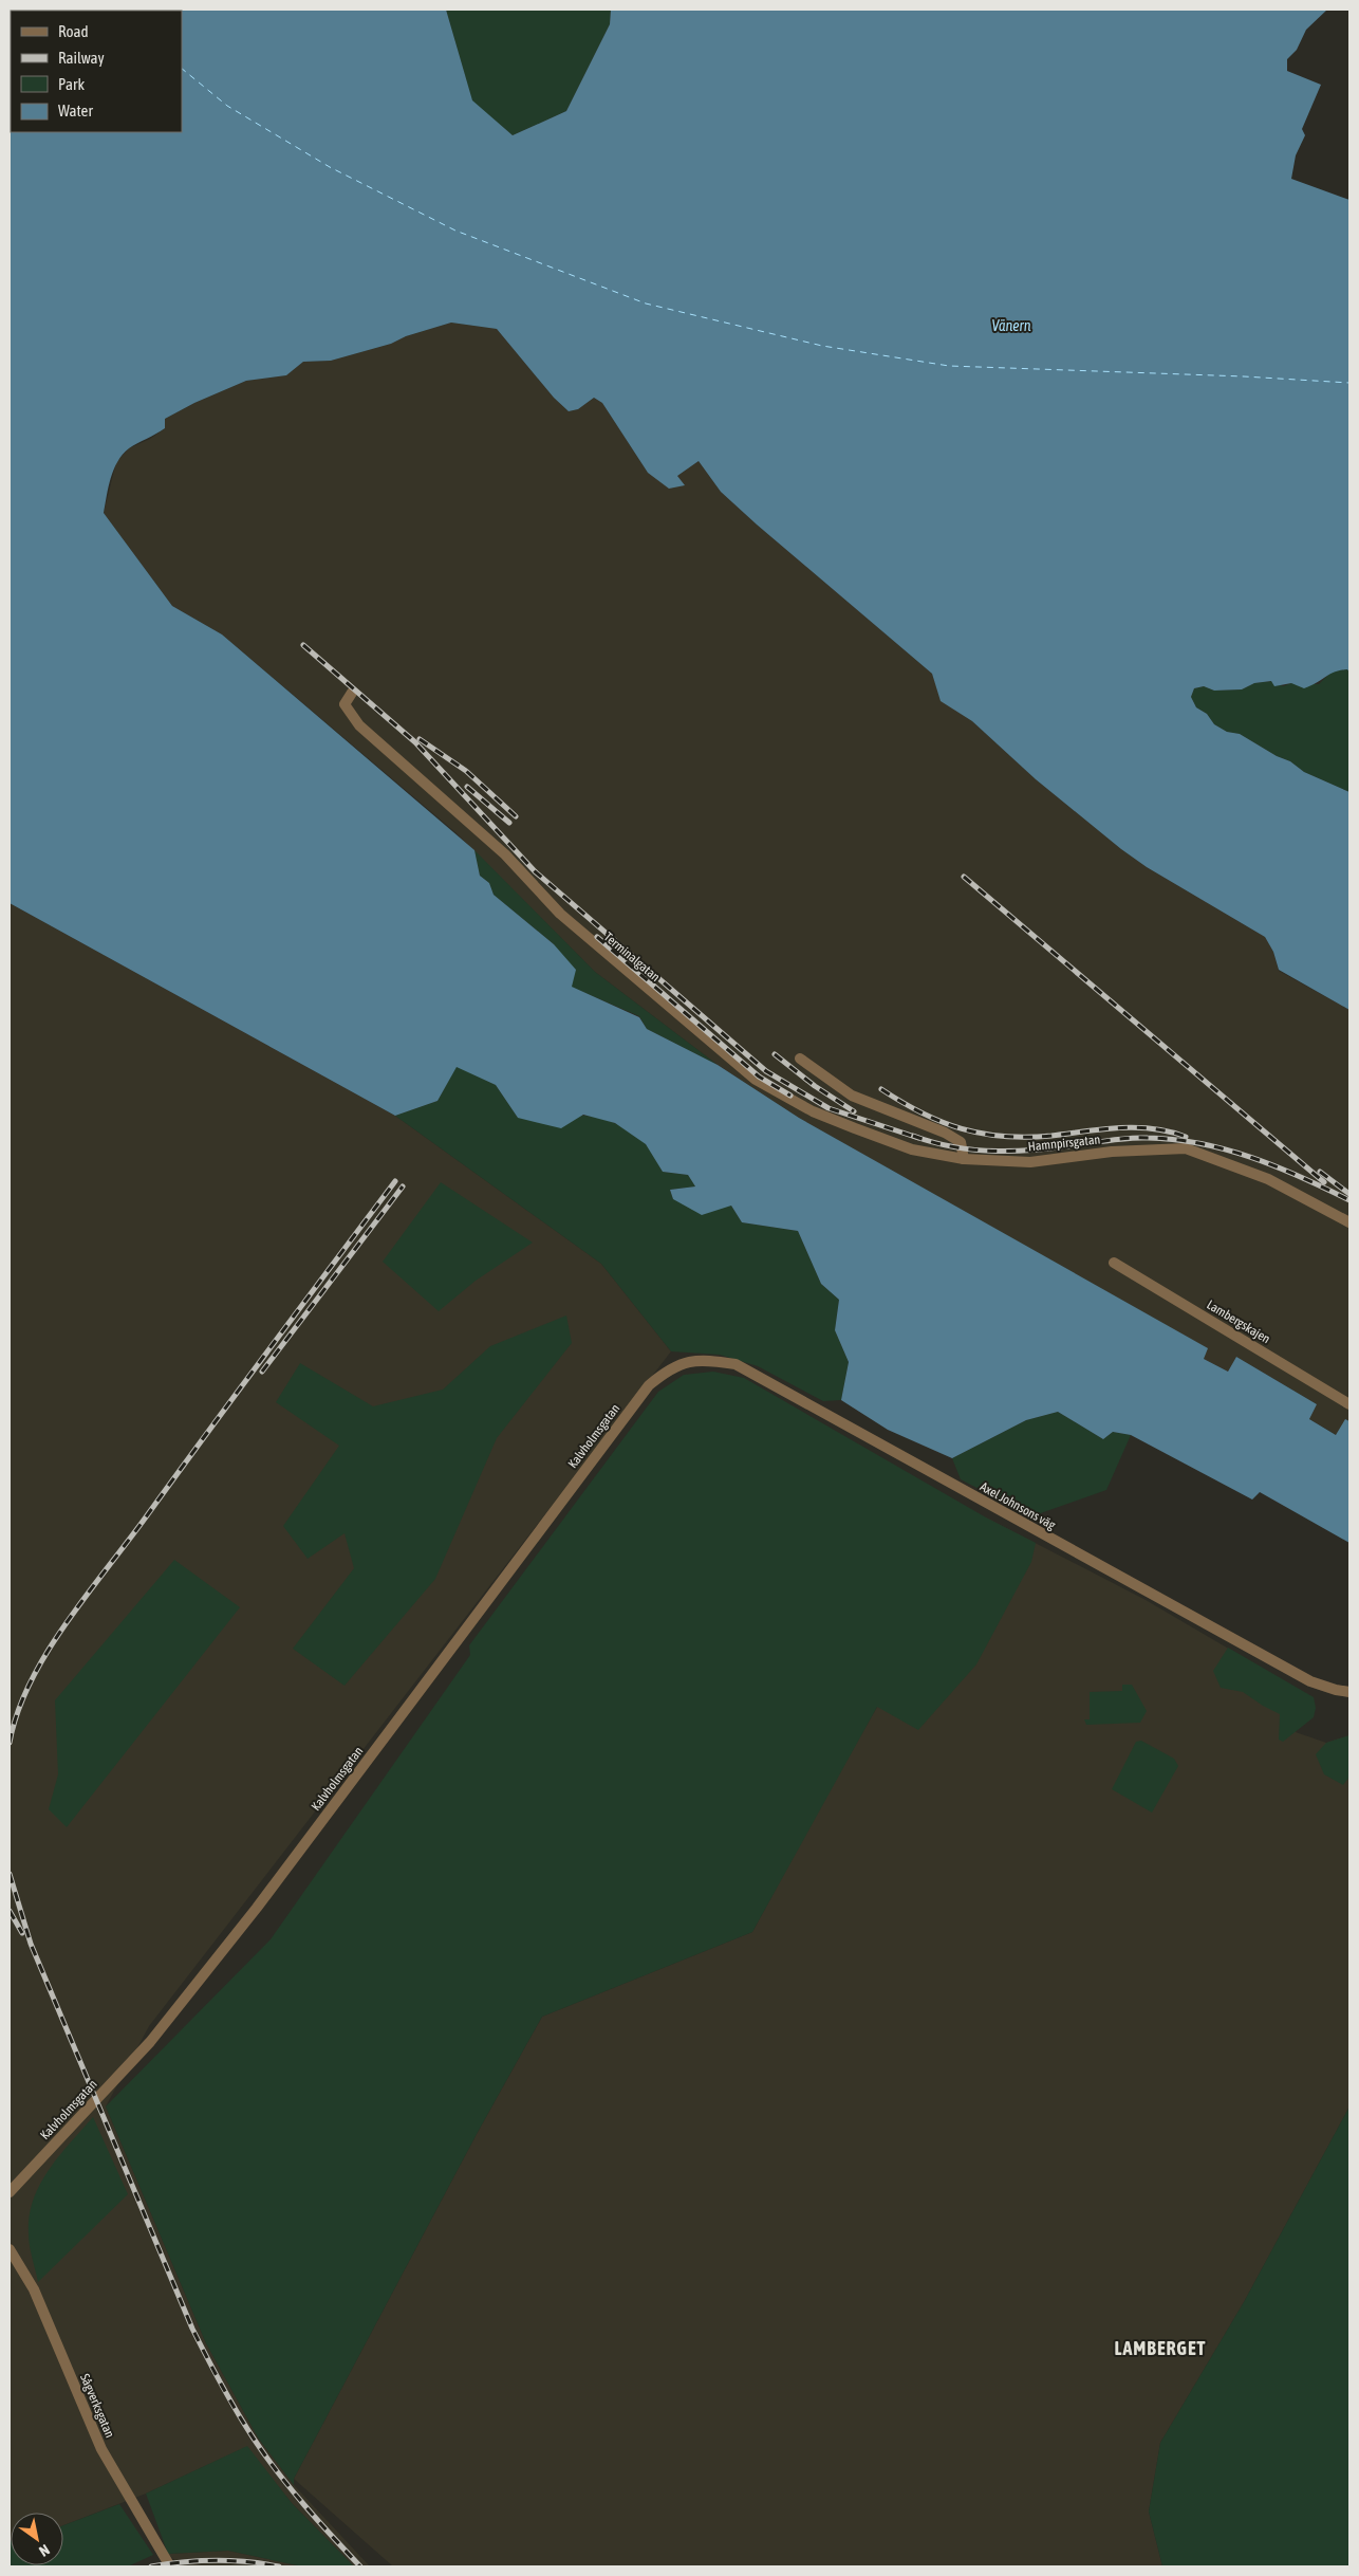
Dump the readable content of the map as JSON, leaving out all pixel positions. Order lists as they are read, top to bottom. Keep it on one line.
{"streets":{"street":["Terminalgatan","Hamnpirsgatan","Lambergskajen","Kalvholmsgatan","Axel Johnsons väg","Sågverksgatan"]},"crossings":[["Terminalgatan","Hamnpirsgatan"],["Kalvholmsgatan","Axel Johnsons väg"]],"districts":["LAMBERGET"],"water":["Vänern"],"legend":["Road","Railway","Park","Water"],"north":"bottom right"}
